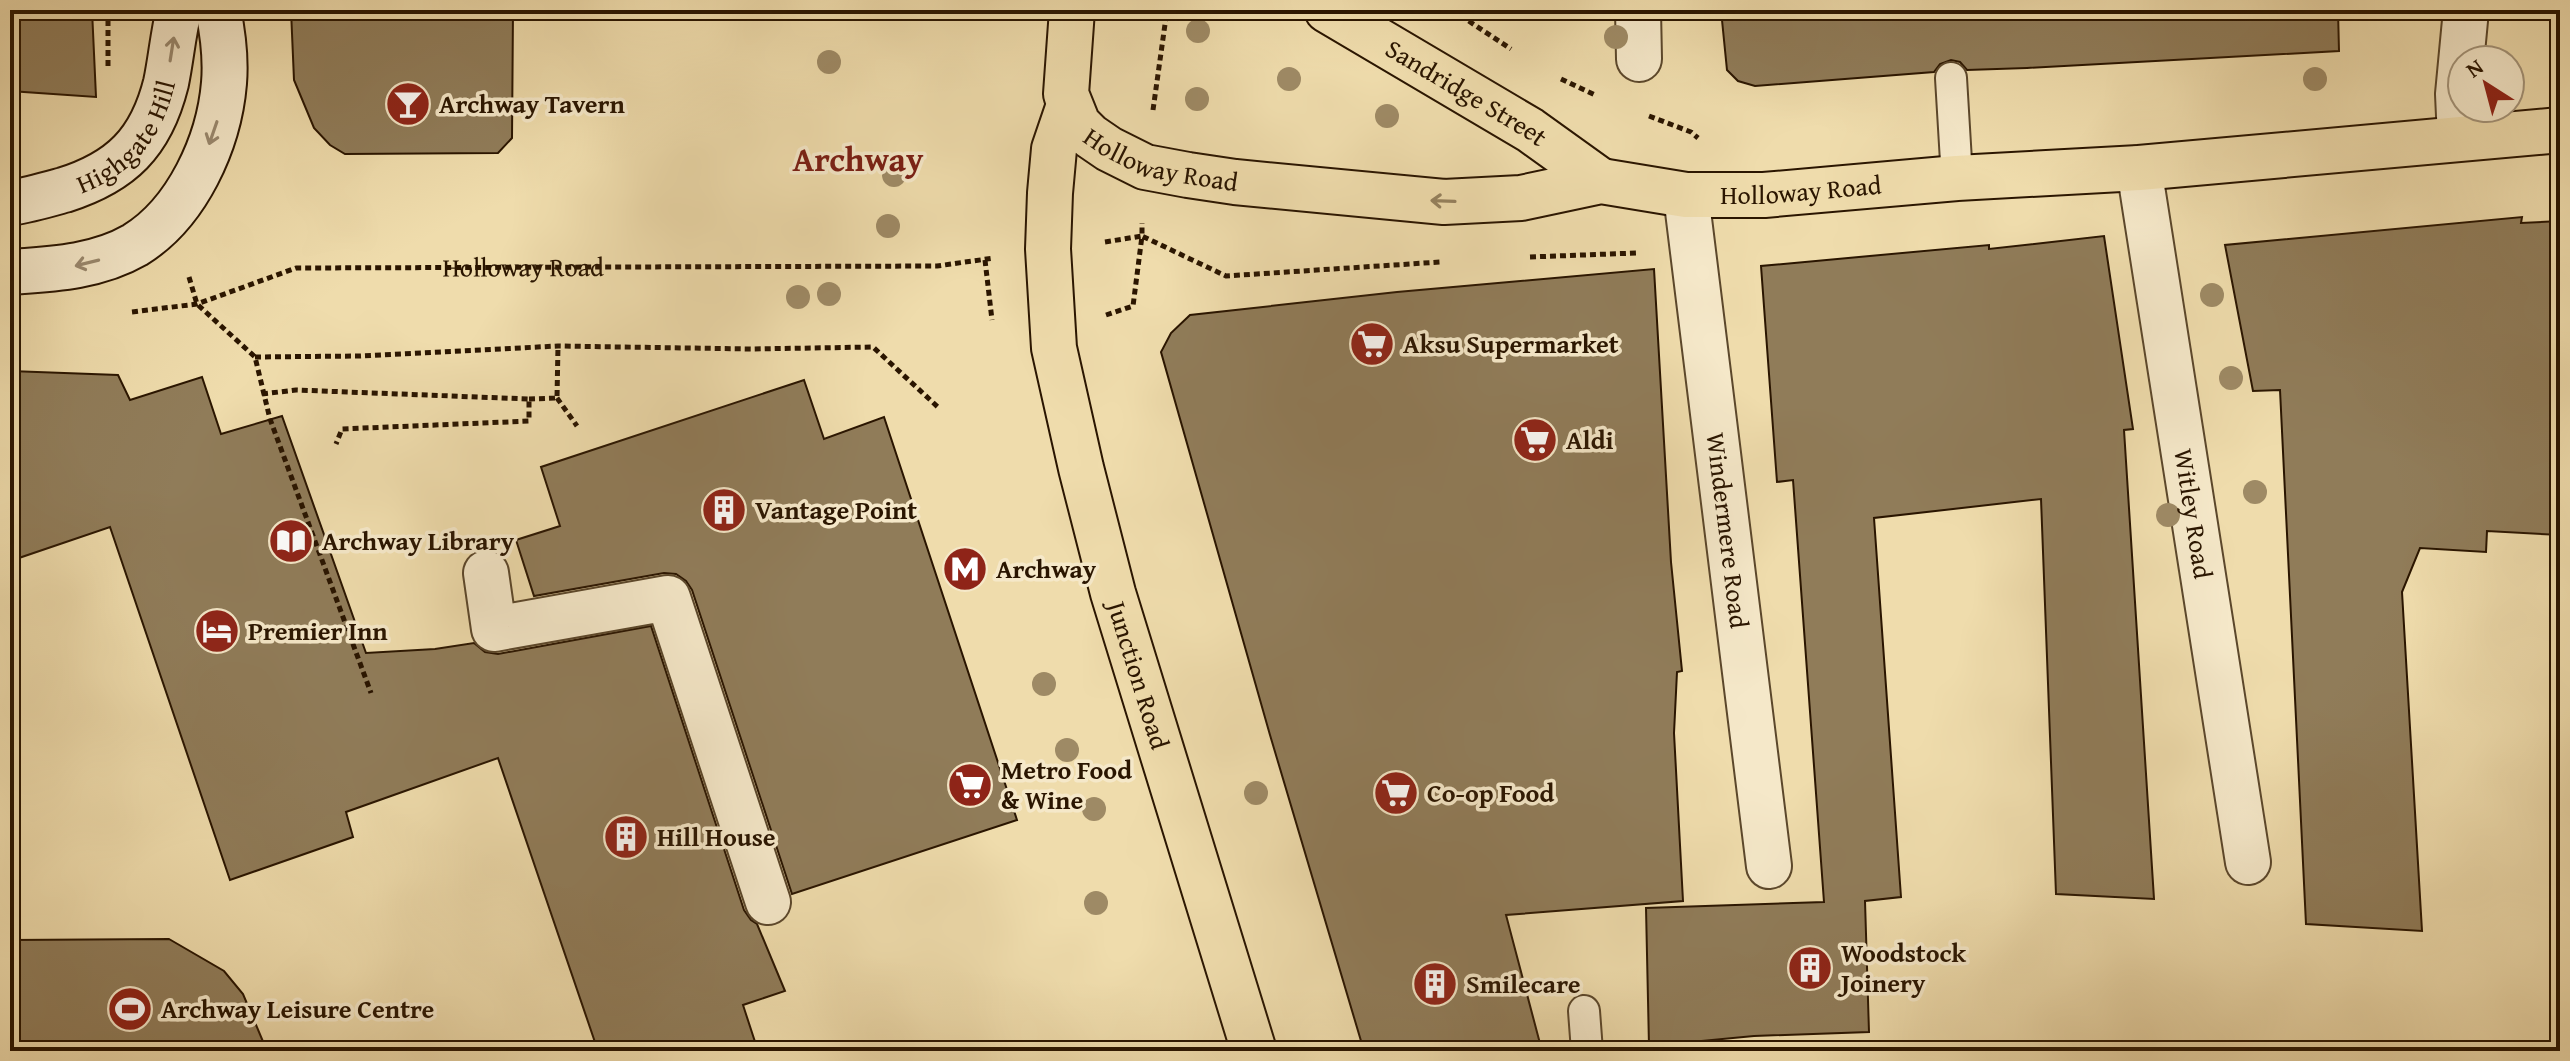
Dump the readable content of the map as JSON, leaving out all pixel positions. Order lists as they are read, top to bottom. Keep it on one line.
{"streets":{"main road":["Sandridge Street","Holloway Road","Junction Road"],"street":["Highgate Hill","Witley Road","Windermere Road"]},"crossings":[["Sandridge Street","Holloway Road"],["Holloway Road","Witley Road"],["Holloway Road","Windermere Road"],["Holloway Road","Junction Road"]],"one_way":["Highgate Hill"],"districts":["Archway"],"places":{"bar":["Archway Tavern"],"supermarket":["Aksu Supermarket","Aldi","Metro Food & Wine","Co-op Food"],"building":["Vantage Point","Hill House","Woodstock Joinery","Smilecare"],"library":["Archway Library"],"metro station":["Archway"],"hotel":["Premier Inn"],"sports":["Archway Leisure Centre"]},"north":"top left"}
